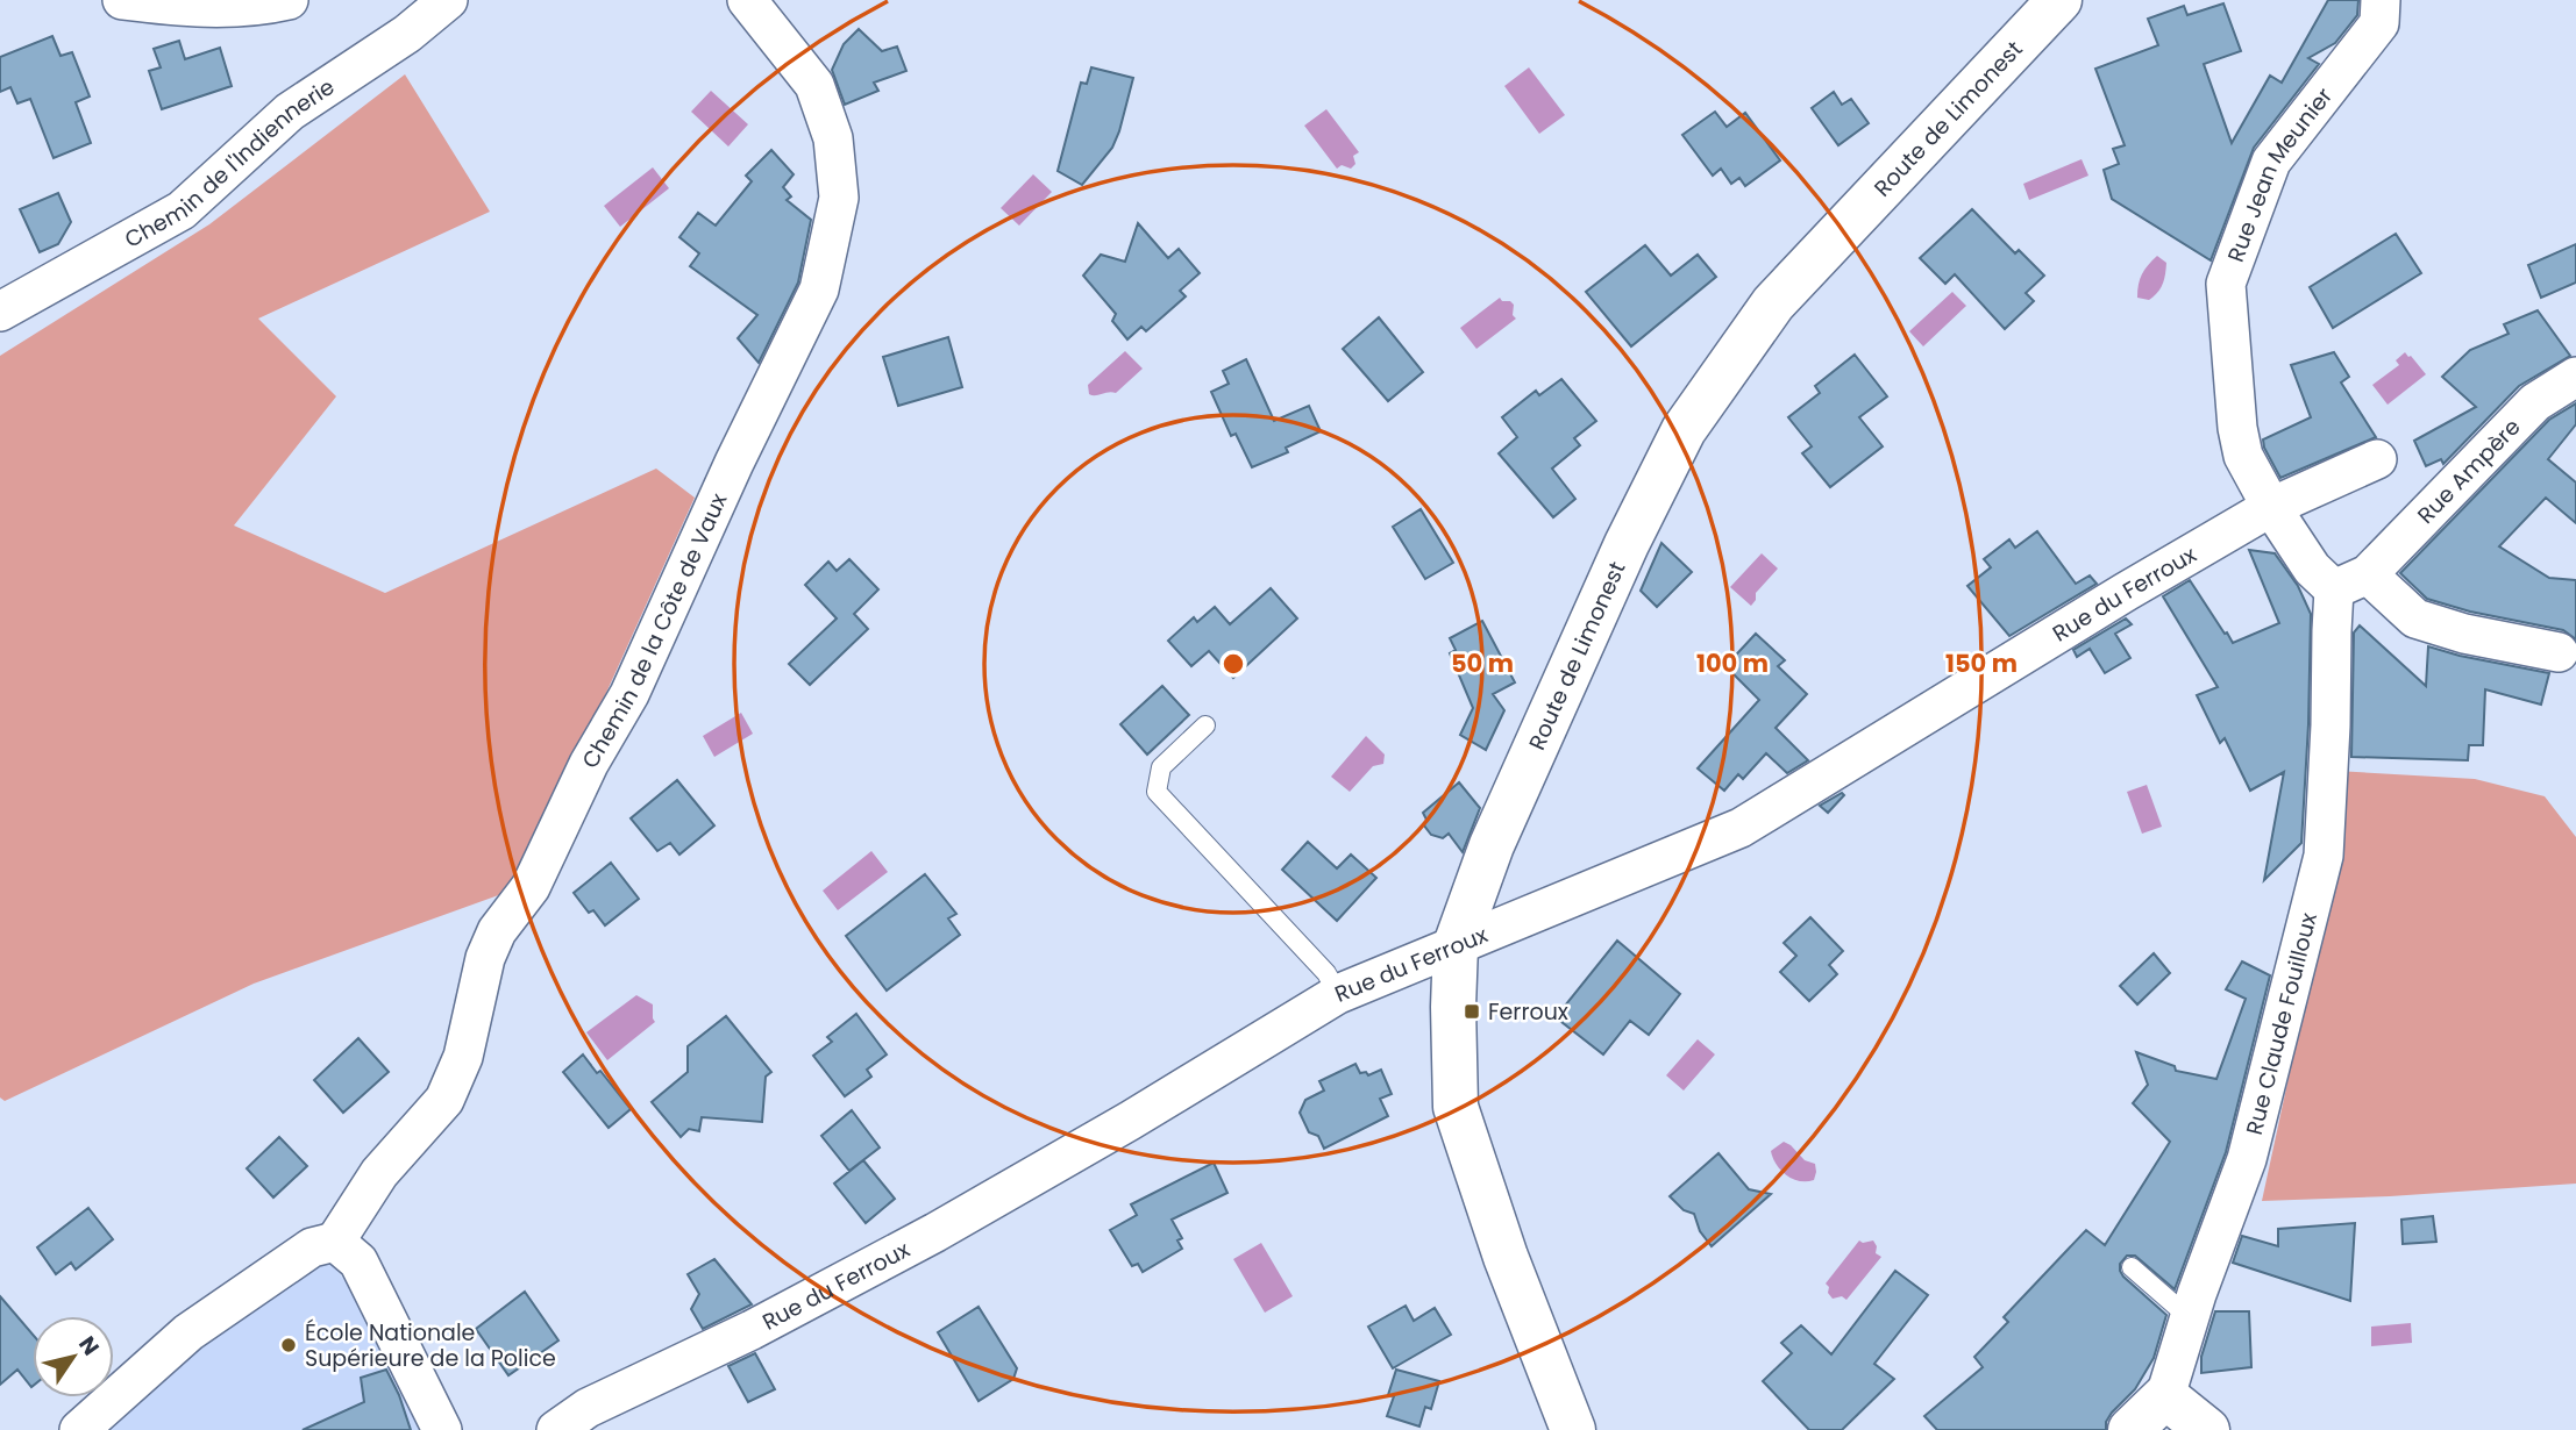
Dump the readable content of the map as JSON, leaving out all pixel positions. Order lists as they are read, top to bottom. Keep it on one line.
{"streets":{"street":["Route de Limonest","Chemin de l'Indiennerie","Rue Jean Meunier","Rue Ampère","Rue du Ferroux","Chemin de la Côte de Vaux","Rue Claude Fouilloux"]},"crossings":[["Route de Limonest","Rue du Ferroux"],["Rue Jean Meunier","Rue Ampère"],["Rue Jean Meunier","Rue du Ferroux"],["Rue Jean Meunier","Rue Claude Fouilloux"],["Rue Ampère","Rue Claude Fouilloux"]],"places":{"transit":["Ferroux"],"other":["École Nationale Supérieure de la Police"]},"north":"top right","rings":["50 m","100 m","150 m"]}
